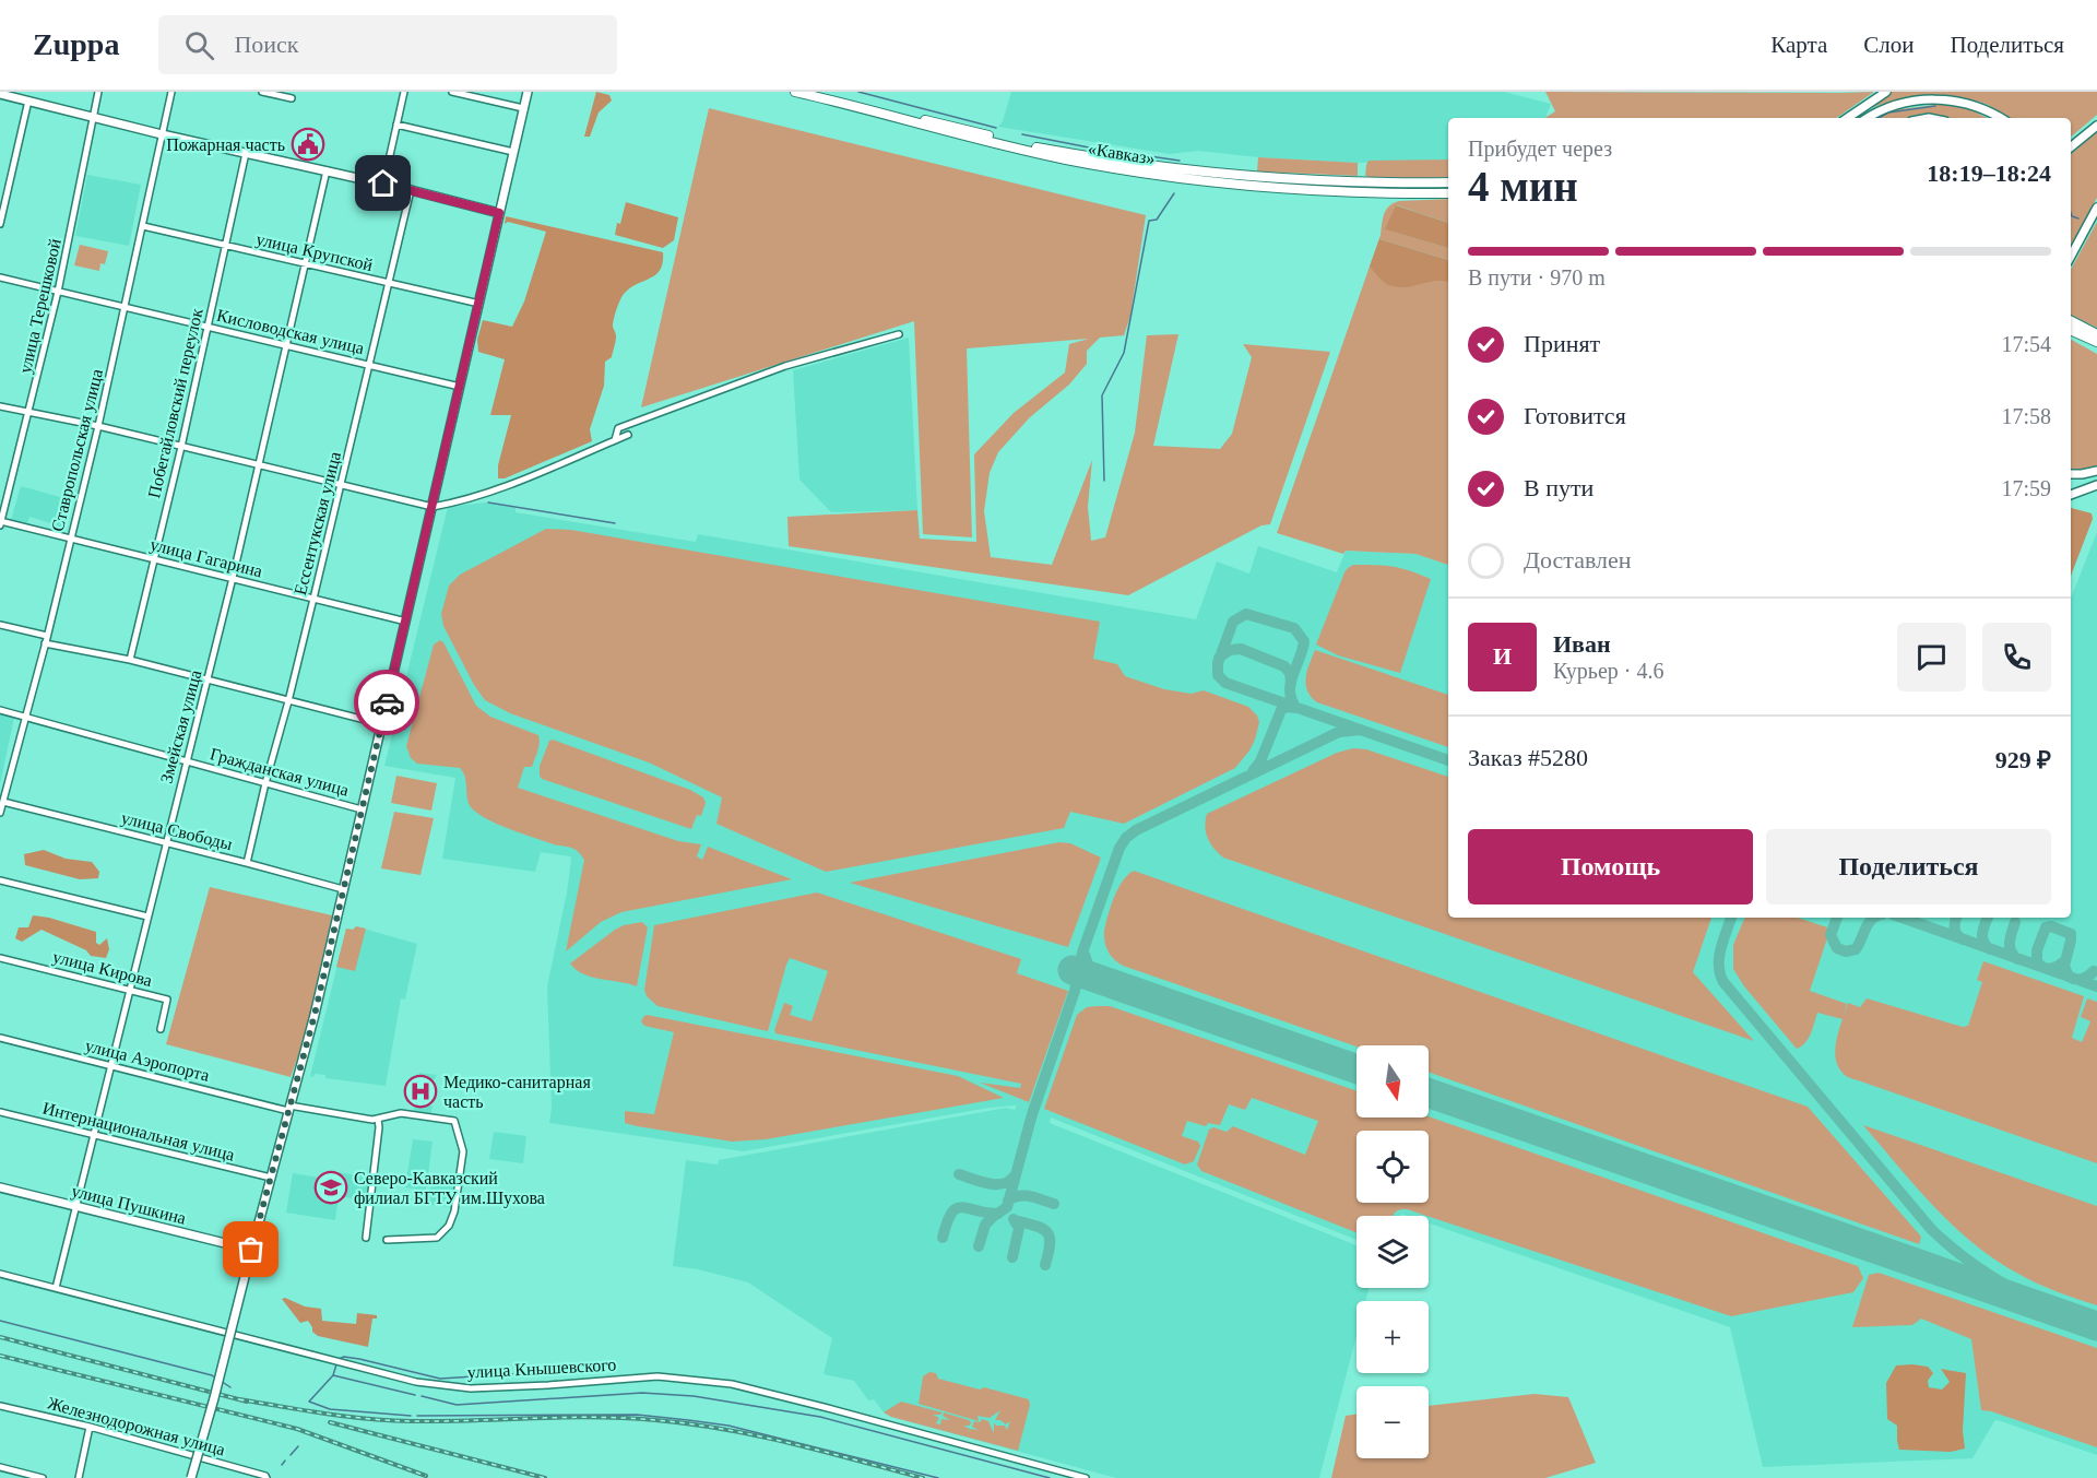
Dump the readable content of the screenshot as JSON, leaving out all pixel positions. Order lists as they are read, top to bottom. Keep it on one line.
{"streets":{"highway":["«Кавказ»"],"main road":["улица Пушкина"],"street":["улица Крупской","улица Терешковой","Кисловодская улица","Побегайловский переулок","Ставропольская улица","Ессентукская улица","улица Гагарина","Змейская улица","Гражданская улица","улица Свободы","улица Кирова","улица Аэропорта","Интернациональная улица","улица Кнышевского","Железнодорожная улица"]},"crossings":[["улица Крупской","Побегайловский переулок"],["улица Крупской","Ставропольская улица"],["улица Крупской","Ессентукская улица"],["улица Крупской","Змейская улица"],["улица Терешковой","Кисловодская улица"],["улица Терешковой","улица Гагарина"],["Кисловодская улица","Побегайловский переулок"],["Кисловодская улица","Ставропольская улица"],["Кисловодская улица","Ессентукская улица"],["Кисловодская улица","Змейская улица"],["Побегайловский переулок","улица Гагарина"],["Ставропольская улица","улица Гагарина"],["Ставропольская улица","Гражданская улица"],["Ставропольская улица","улица Свободы"],["Ессентукская улица","улица Гагарина"],["Ессентукская улица","Гражданская улица"],["Ессентукская улица","улица Свободы"],["улица Гагарина","Змейская улица"],["Змейская улица","Гражданская улица"],["Змейская улица","улица Свободы"],["Змейская улица","улица Кирова"],["Змейская улица","улица Аэропорта"],["Змейская улица","Интернациональная улица"],["Змейская улица","улица Пушкина"],["Змейская улица","улица Кнышевского"]],"places":{"public building":["Пожарная часть"],"hospital":["Медико-санитарная часть"],"school or university":["Северо-Кавказский филиал БГТУ им.Шухова"]},"north":"bottom","page":{"header":"Zuppa","search":"Поиск","nav":["Карта","Слои","Поделиться"],"heading":["4 мин","Прибудет через","18:19–18:24"],"panel":["Иван","Курьер · 4.6","Заказ #5280","929 ₽"],"bar":"В пути · 970 m","list":[["Принят","17:54"],["Готовится","17:58"],["В пути","17:59"],"Доставлен"],"round":"И","buttons":["Помощь","Поделиться"],"map_buttons":["+","−"]}}
